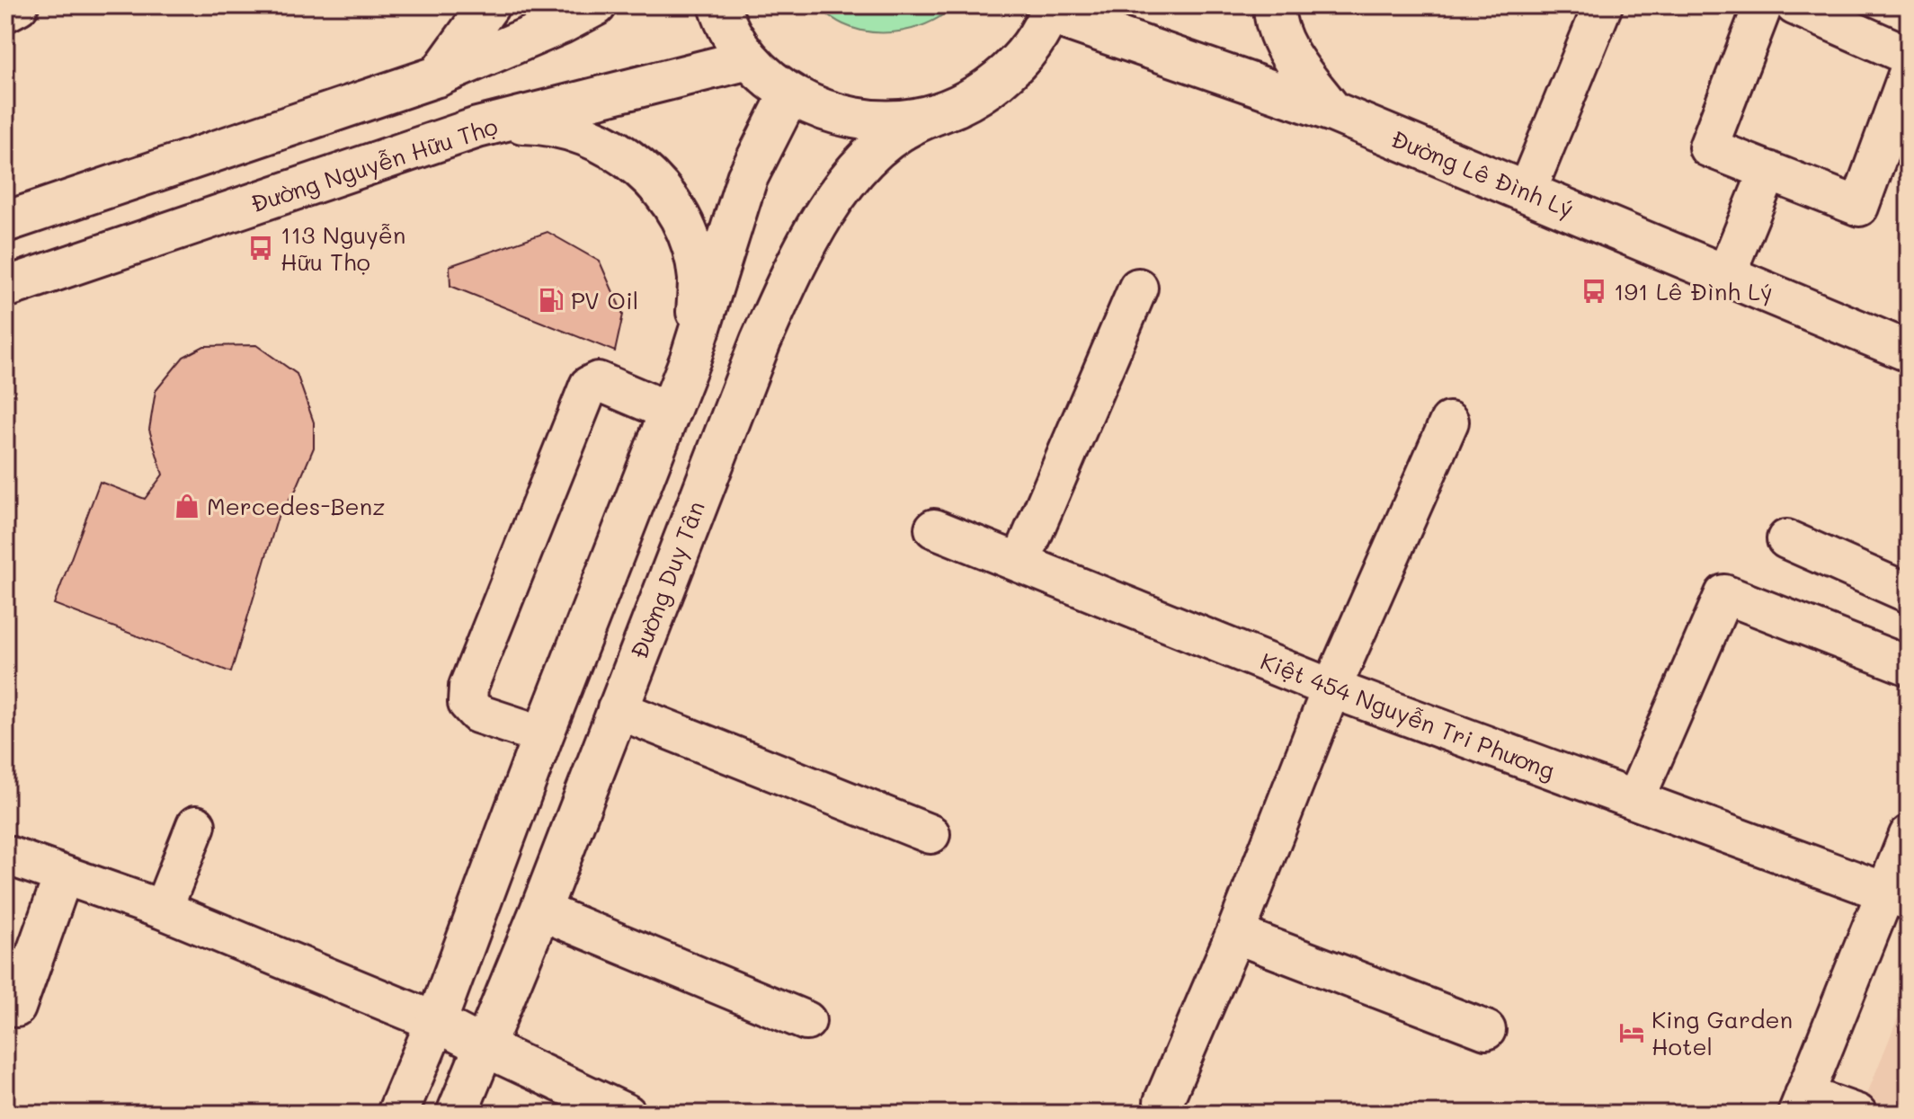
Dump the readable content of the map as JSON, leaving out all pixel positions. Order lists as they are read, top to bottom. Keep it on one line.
{"streets":{"main road":["Đường Nguyễn Hữu Thọ","Đường Lê Đình Lý","Đường Duy Tân"],"street":["Kiệt 454 Nguyễn Tri Phương"]},"places":{"bus stop":["113 Nguyễn Hữu Thọ","191 Lê Đình Lý"],"fuel station":["PV Oil"],"shop":["Mercedes-Benz"],"hotel":["King Garden Hotel"]}}
